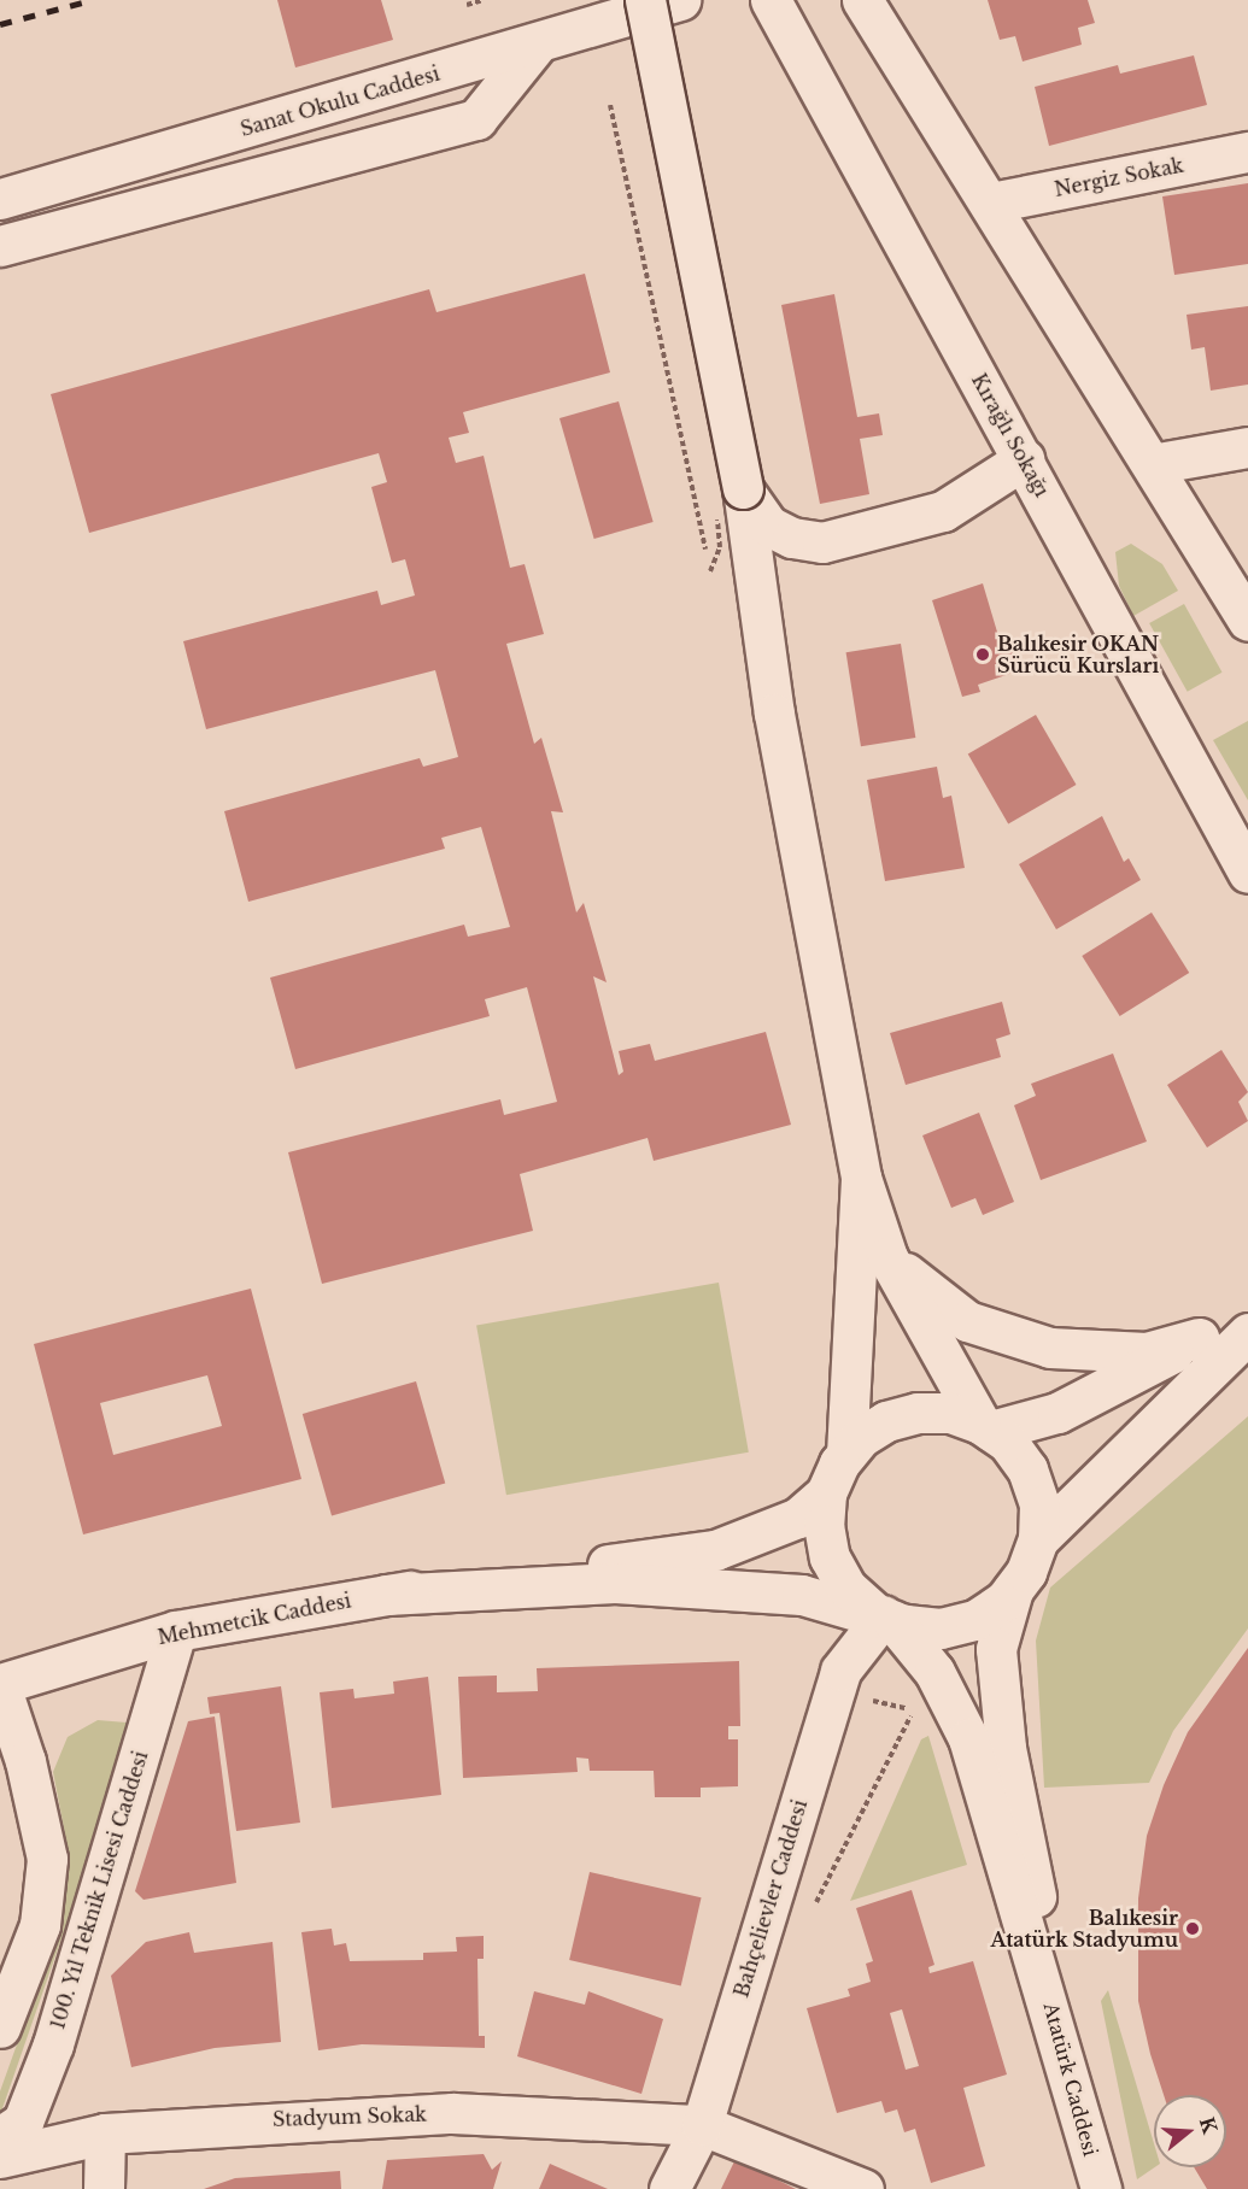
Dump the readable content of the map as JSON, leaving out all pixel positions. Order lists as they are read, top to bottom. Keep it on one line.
{"streets":{"main road":["Sanat Okulu Caddesi","Nergiz Sokak","Kırağlı Sokağı","Mehmetcik Caddesi","100. Yıl Teknik Lisesi Caddesi","Bahçelievler Caddesi","Atatürk Caddesi","Stadyum Sokak"]},"crossings":[["Mehmetcik Caddesi","100. Yıl Teknik Lisesi Caddesi"],["Bahçelievler Caddesi","Stadyum Sokak"]],"places":["Balıkesir OKAN Sürücü Kursları","Balıkesir Atatürk Stadyumu"],"north":"right"}
